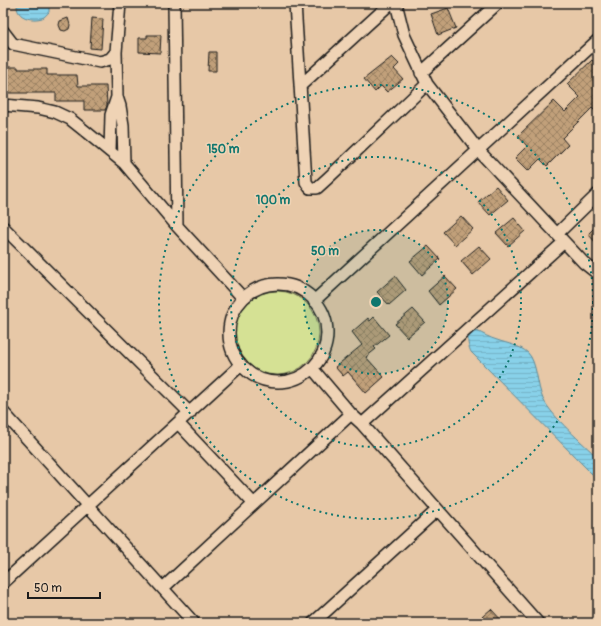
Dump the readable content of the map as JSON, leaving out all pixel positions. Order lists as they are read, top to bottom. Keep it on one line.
{"scale_bar":"50 m","rings":["150 m","100 m","50 m"]}
